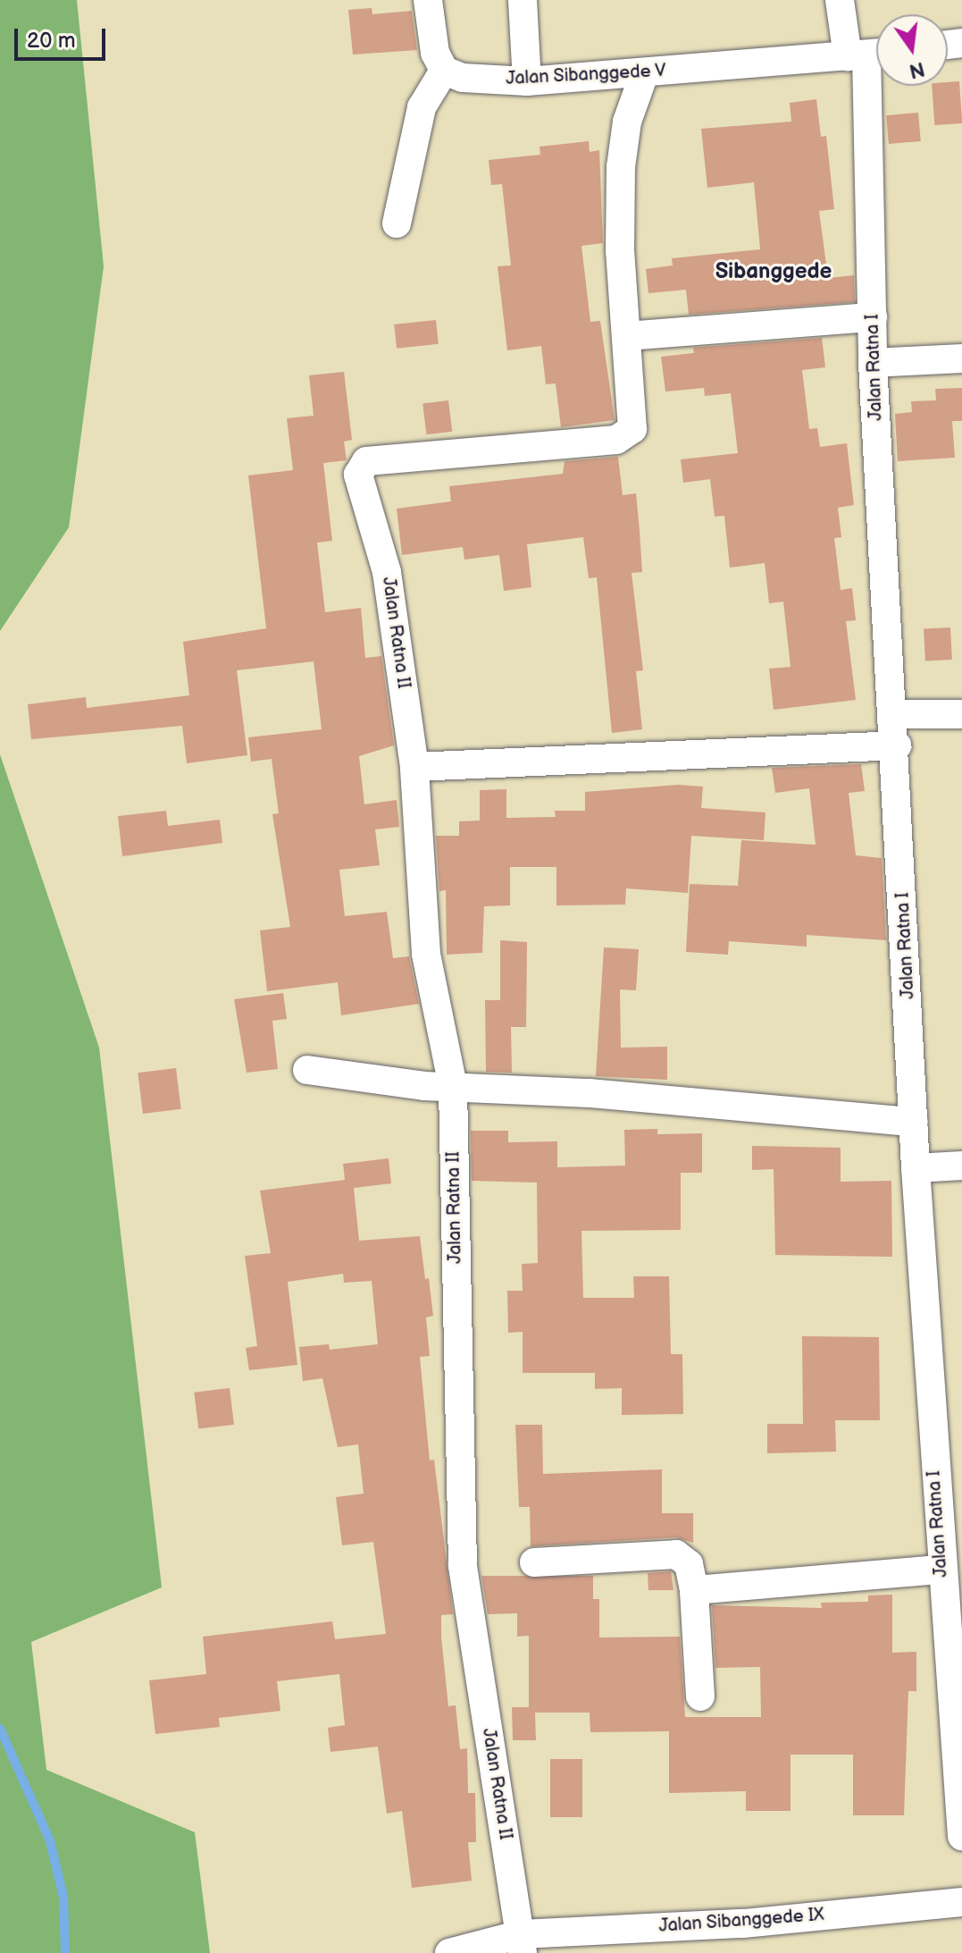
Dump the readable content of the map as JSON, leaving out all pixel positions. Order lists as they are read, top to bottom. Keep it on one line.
{"streets":{"street":["Jalan Sibanggede V","Jalan Ratna I","Jalan Ratna II","Jalan Sibanggede IX"]},"crossings":[["Jalan Sibanggede V","Jalan Ratna I"],["Jalan Ratna II","Jalan Sibanggede IX"]],"districts":["Sibanggede"],"scale_bar":"20 m","north":"bottom"}
